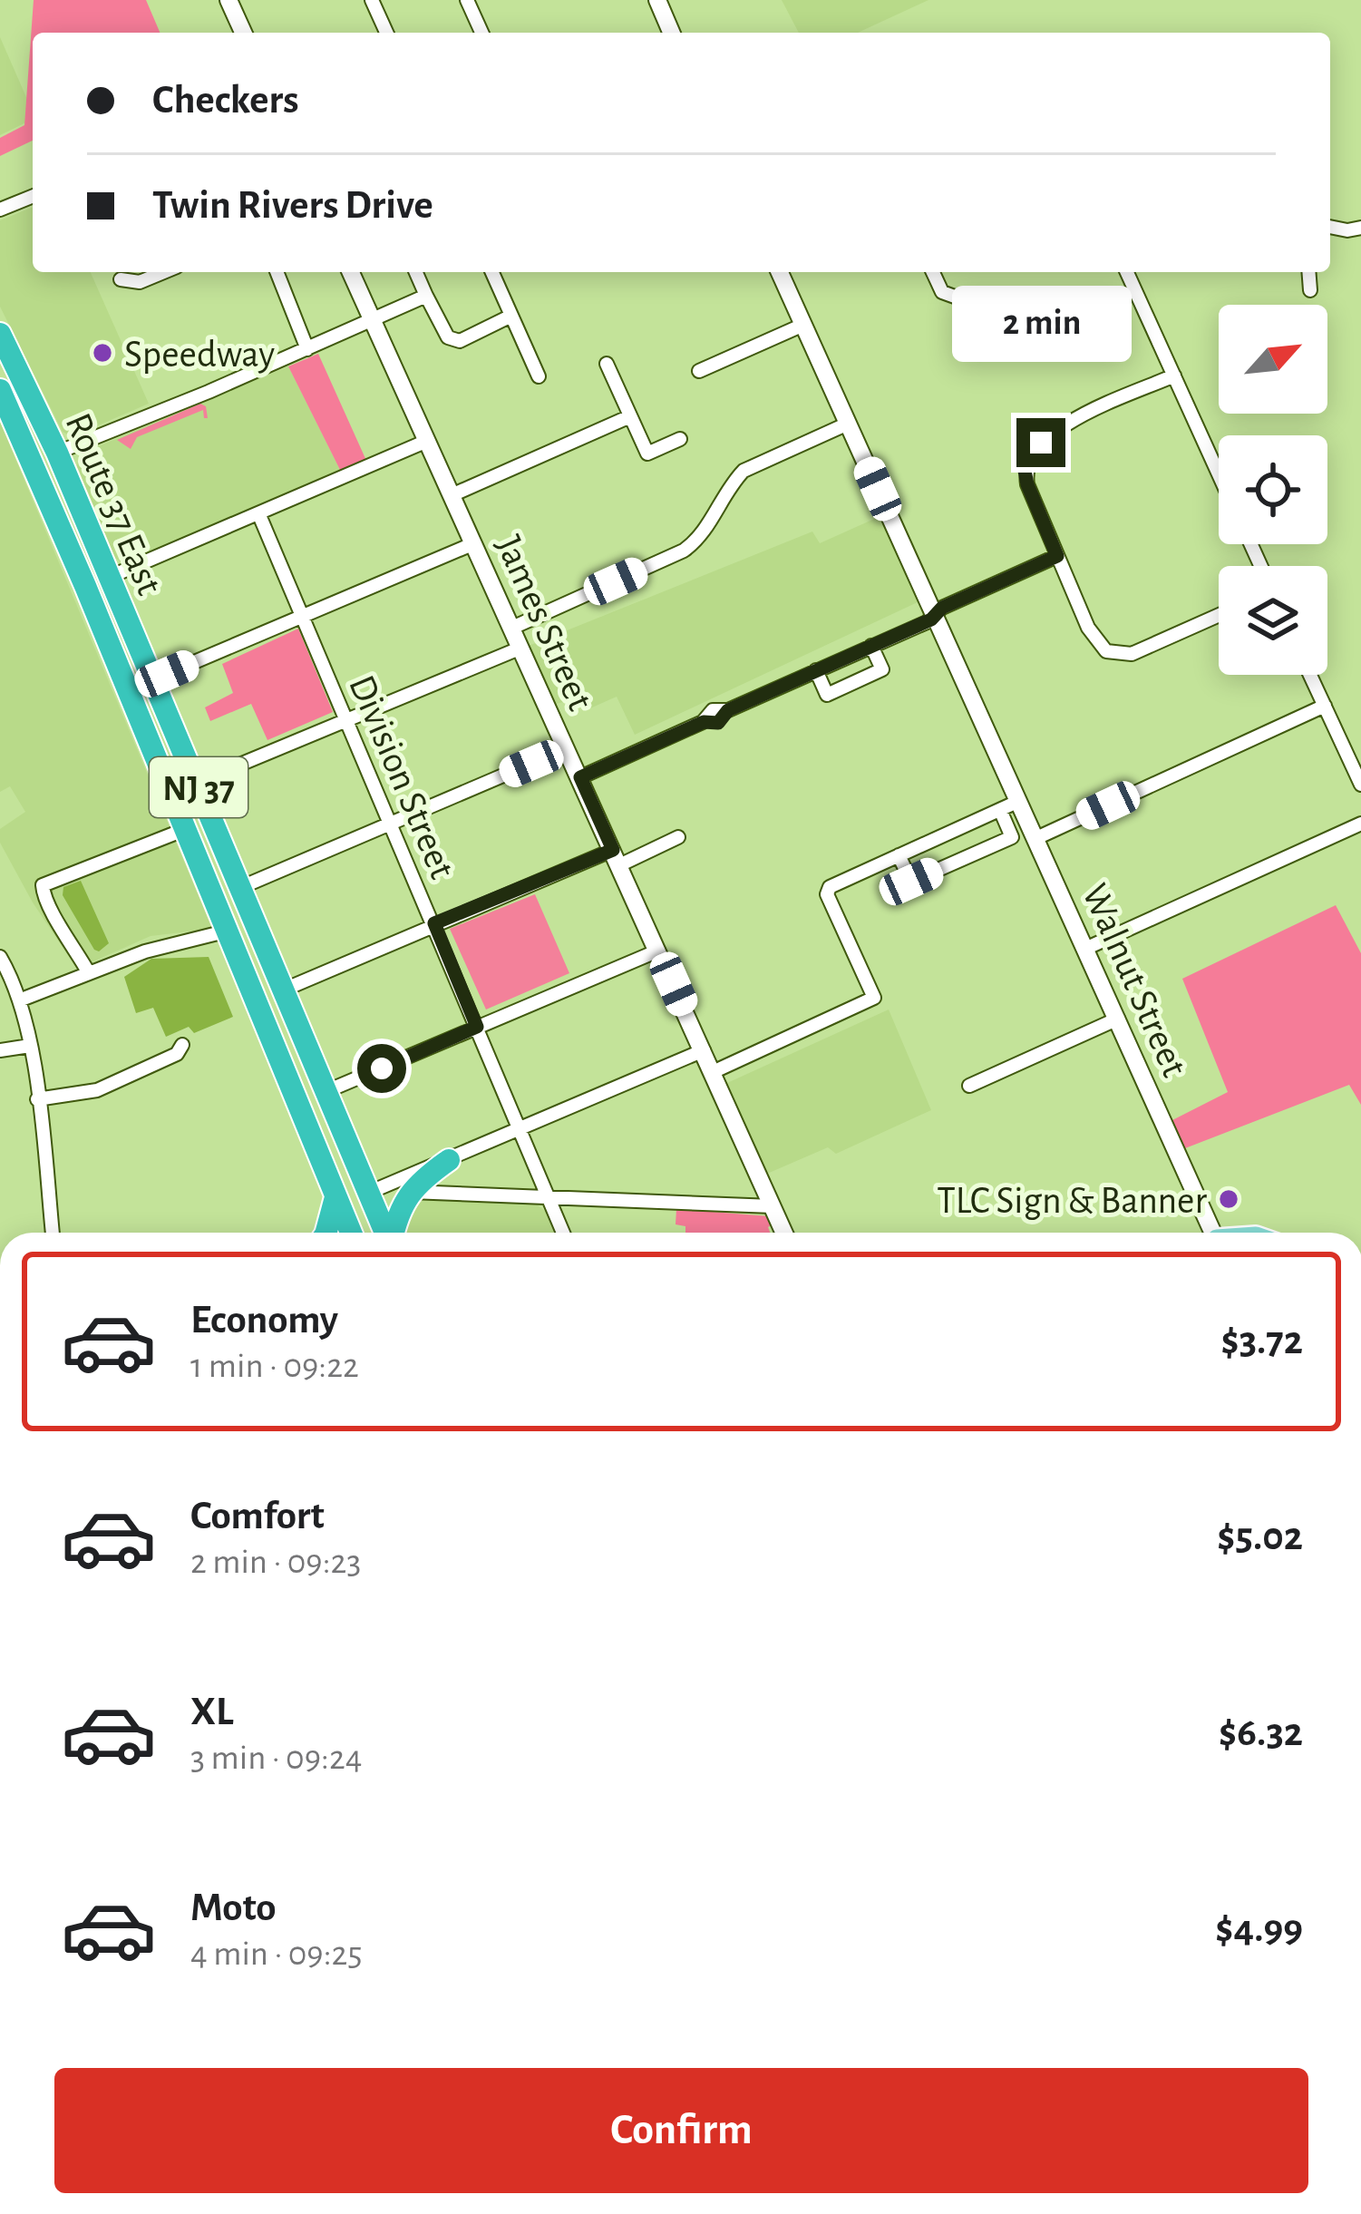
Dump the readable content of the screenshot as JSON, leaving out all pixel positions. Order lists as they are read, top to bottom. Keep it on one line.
{"streets":{"highway":["Route 37 East","NJ 37"],"street":["James Street","Division Street","Walnut Street"]},"places":["Speedway","TLC Sign & Banner"],"north":"top right","page":{"banner":["Checkers","Twin Rivers Drive"],"bubble":"2 min","list":[{"name":"Economy","note":"1 min · 09:22","value":"$3.72"},{"name":"Comfort","note":"2 min · 09:23","value":"$5.02"},{"name":"XL","note":"3 min · 09:24","value":"$6.32"},{"name":"Moto","note":"4 min · 09:25","value":"$4.99"}],"buttons":"Confirm"}}
